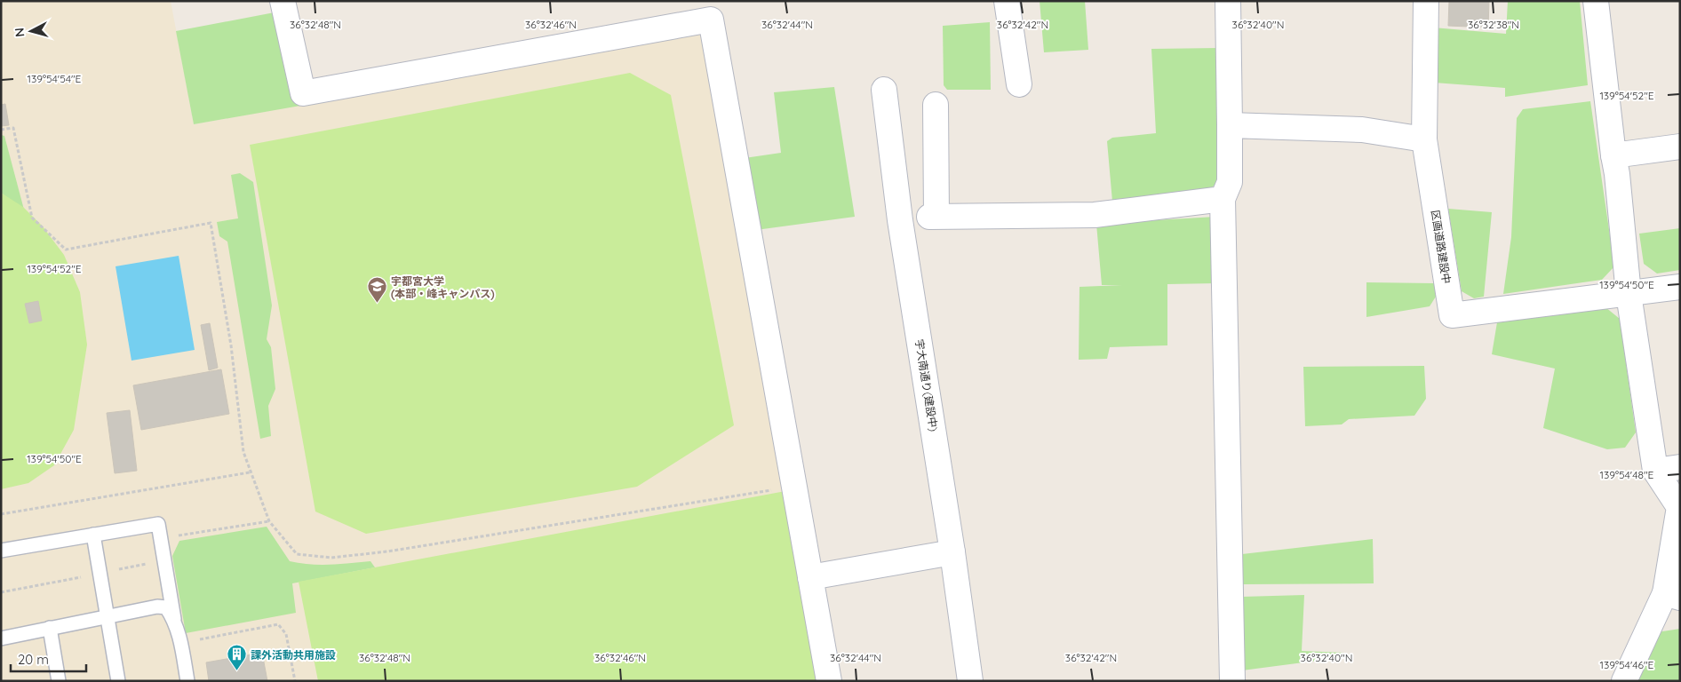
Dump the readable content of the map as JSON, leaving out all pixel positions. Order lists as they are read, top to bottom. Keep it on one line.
{"streets":{"street":["区画道路建設中","宇大南通り(建設中)"]},"places":{"school or university":["宇都宮大学 (本部・峰キャンパス)"],"building":["課外活動共用施設"]},"scale_bar":"20 m","north":"left","coordinates":["36°32'48\"N","36°32'46\"N","36°32'44\"N","36°32'42\"N","36°32'40\"N","36°32'38\"N","139°54'54\"E","139°54'52\"E","139°54'50\"E","139°54'48\"E","139°54'46\"E"]}
